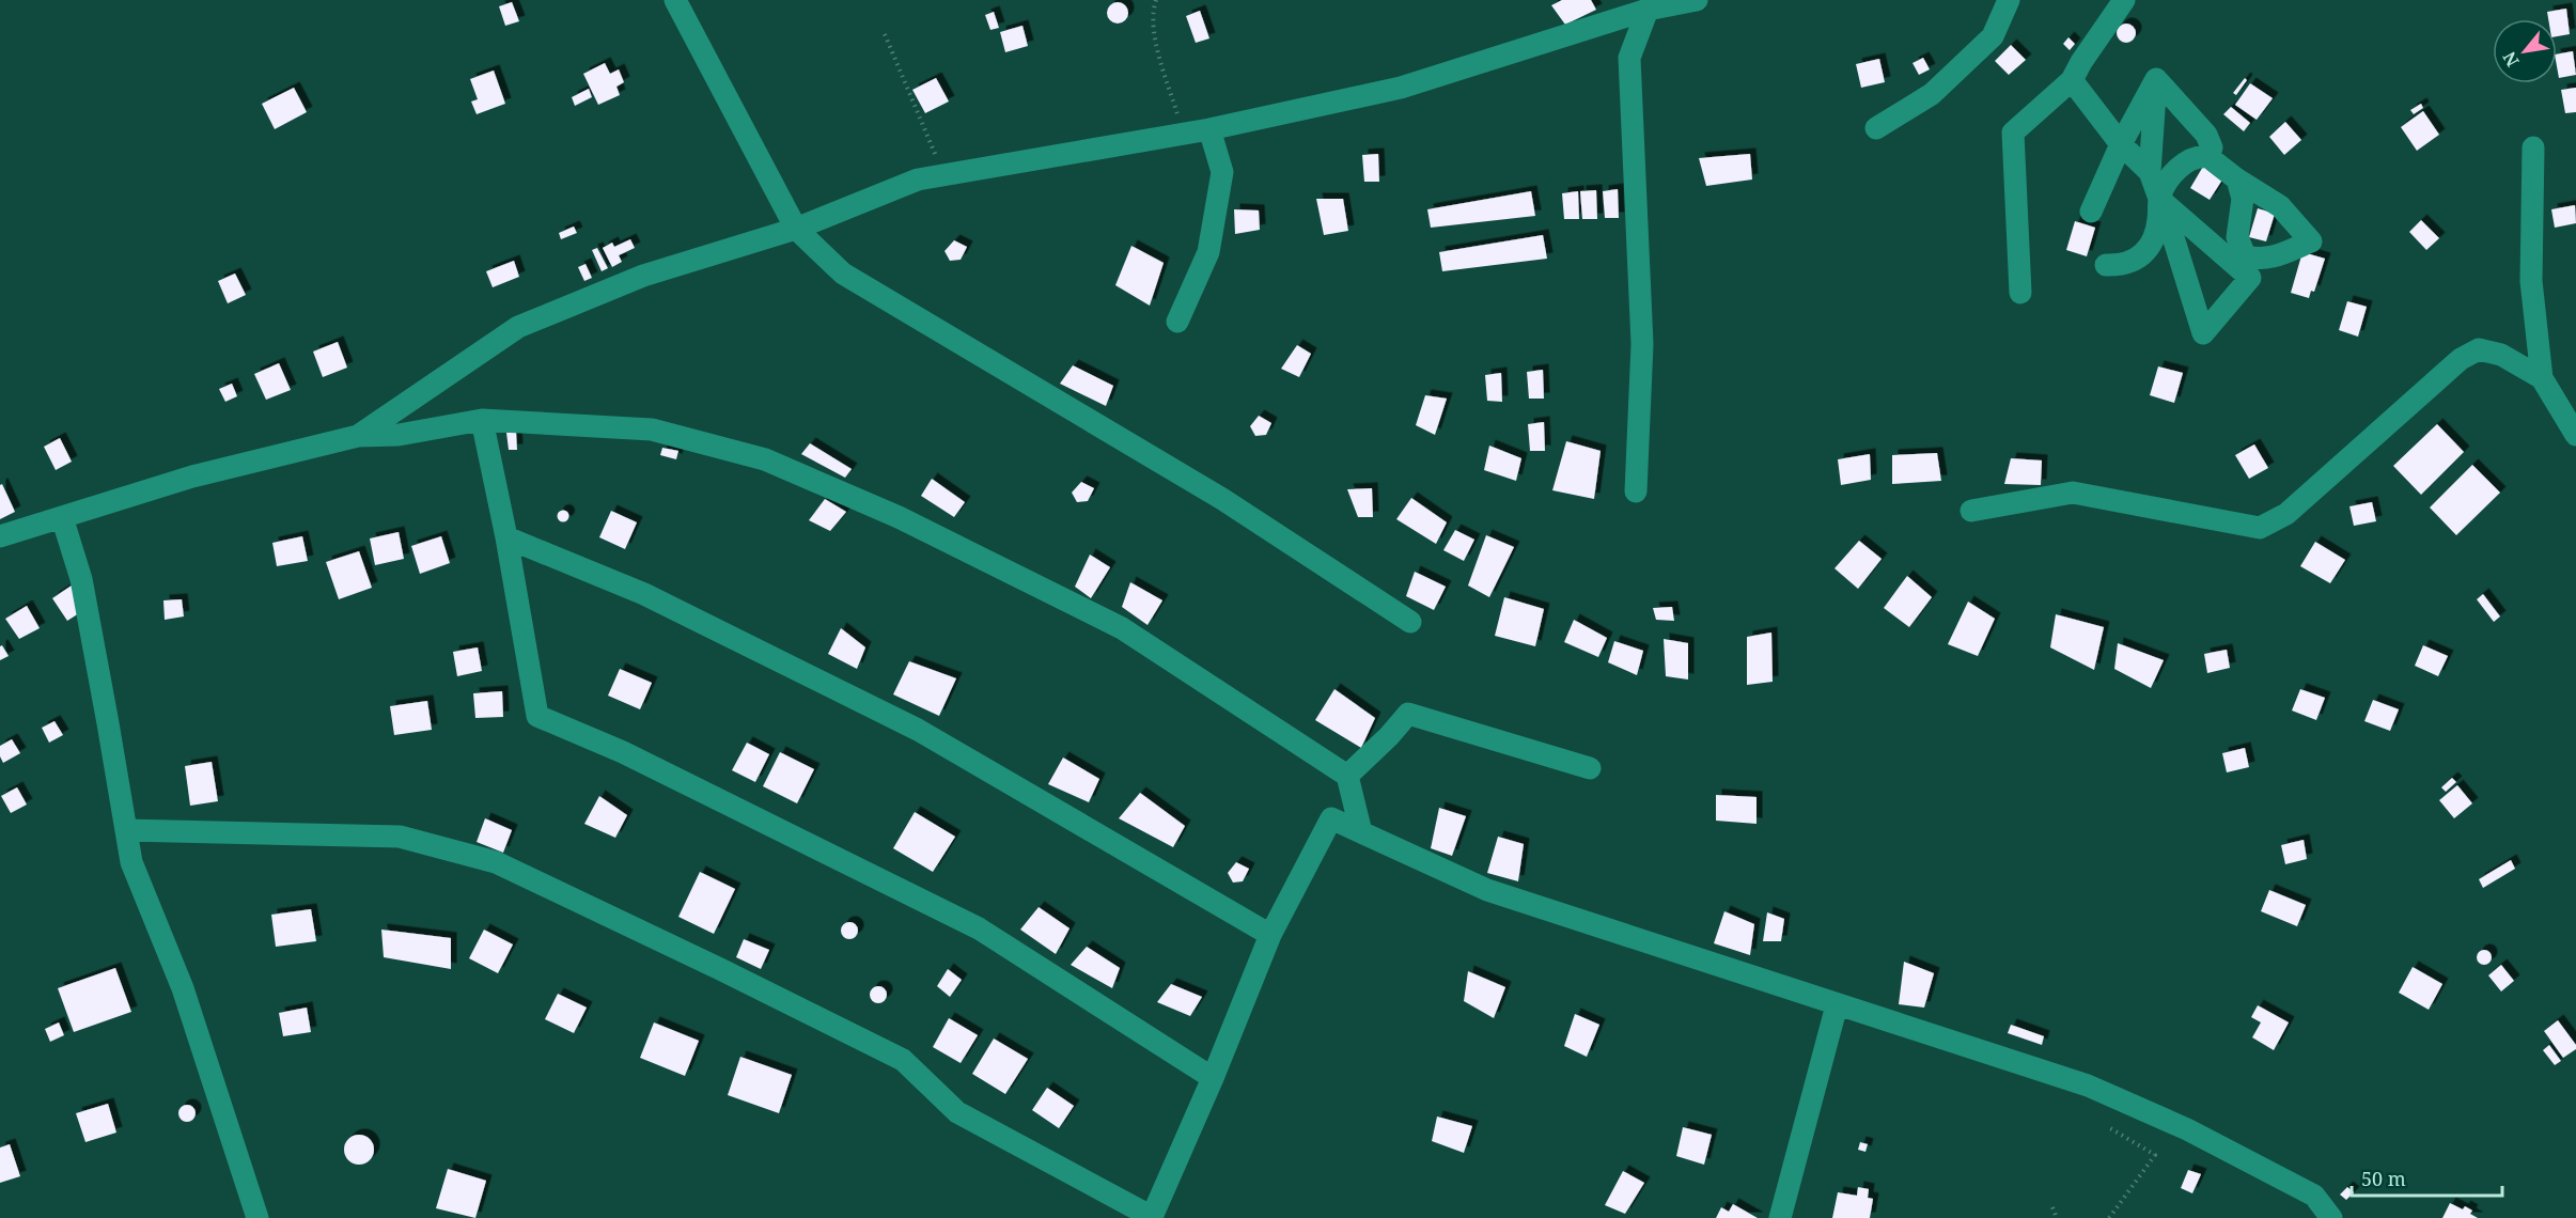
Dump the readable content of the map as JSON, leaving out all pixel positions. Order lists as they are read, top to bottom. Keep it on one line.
{"scale_bar":"50 m","north":"bottom left"}
